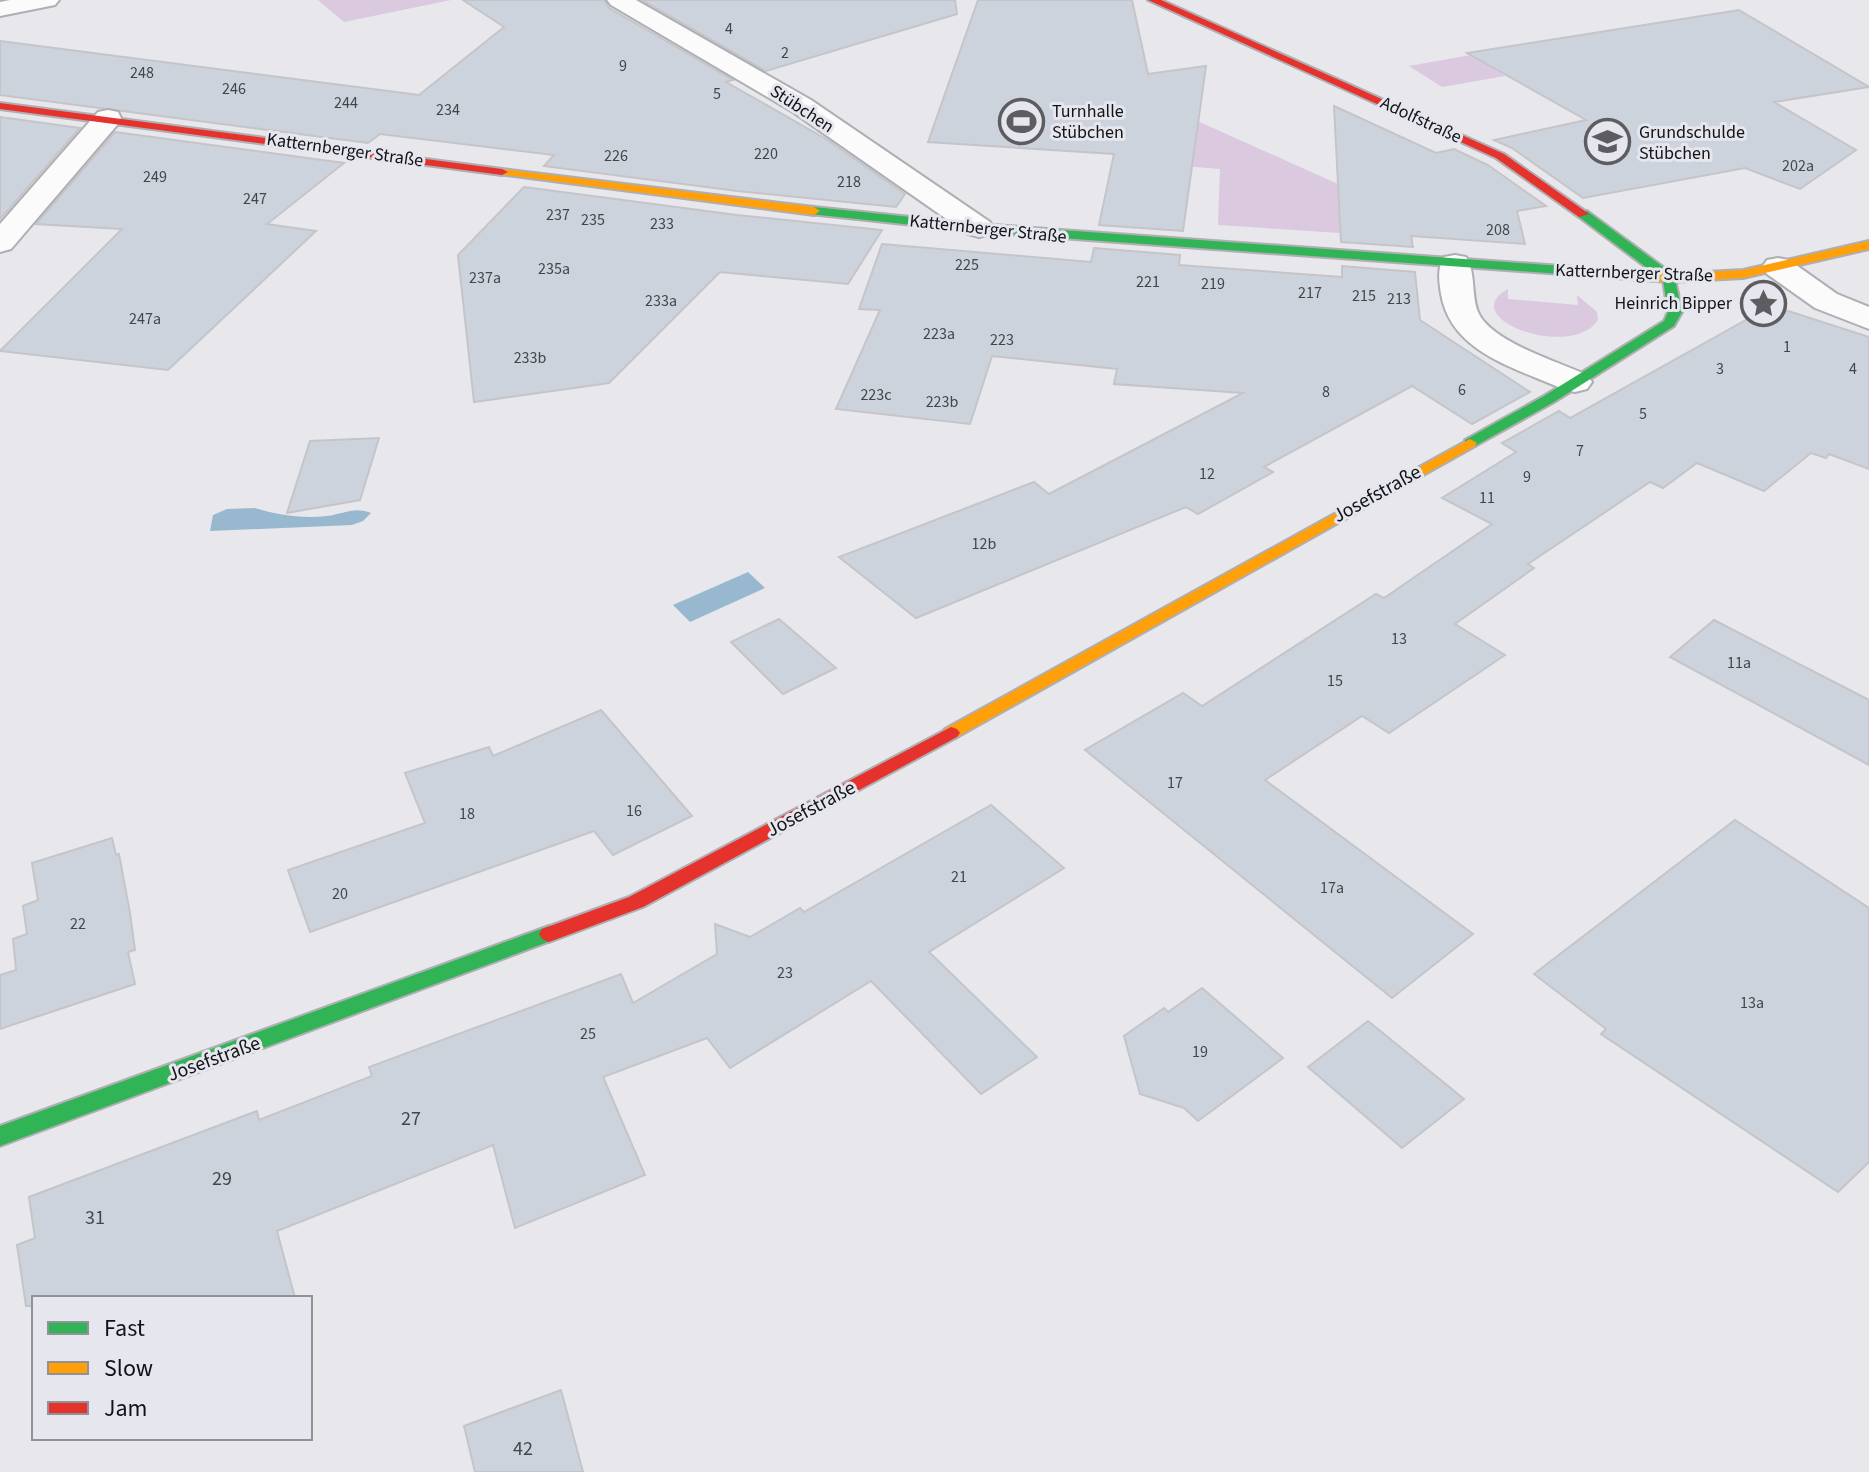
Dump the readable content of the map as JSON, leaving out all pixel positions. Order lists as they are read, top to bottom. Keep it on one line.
{"streets":{"street":["Stübchen","Adolfstraße","Katternberger Straße","Josefstraße"]},"crossings":[["Stübchen","Katternberger Straße"],["Adolfstraße","Katternberger Straße"],["Adolfstraße","Josefstraße"],["Katternberger Straße","Josefstraße"]],"places":{"sports":["Turnhalle Stübchen"],"school or university":["Grundschulde Stübchen"],"place":["Heinrich Bipper"]},"house_numbers":["4","2","9","248","246","5","244","234","220","226","202a","249","218","247","237","235","233","208","225","235a","237a","221","219","217","215","213","233a","247a","223a","223","1","233b","3","4","6","8","223c","223b","5","7","12","9","11","12b","13","11a","15","17","16","18","21","17a","20","22","23","13a","25","19","27","29","31","42"],"legend":["Fast","Slow","Jam"]}
